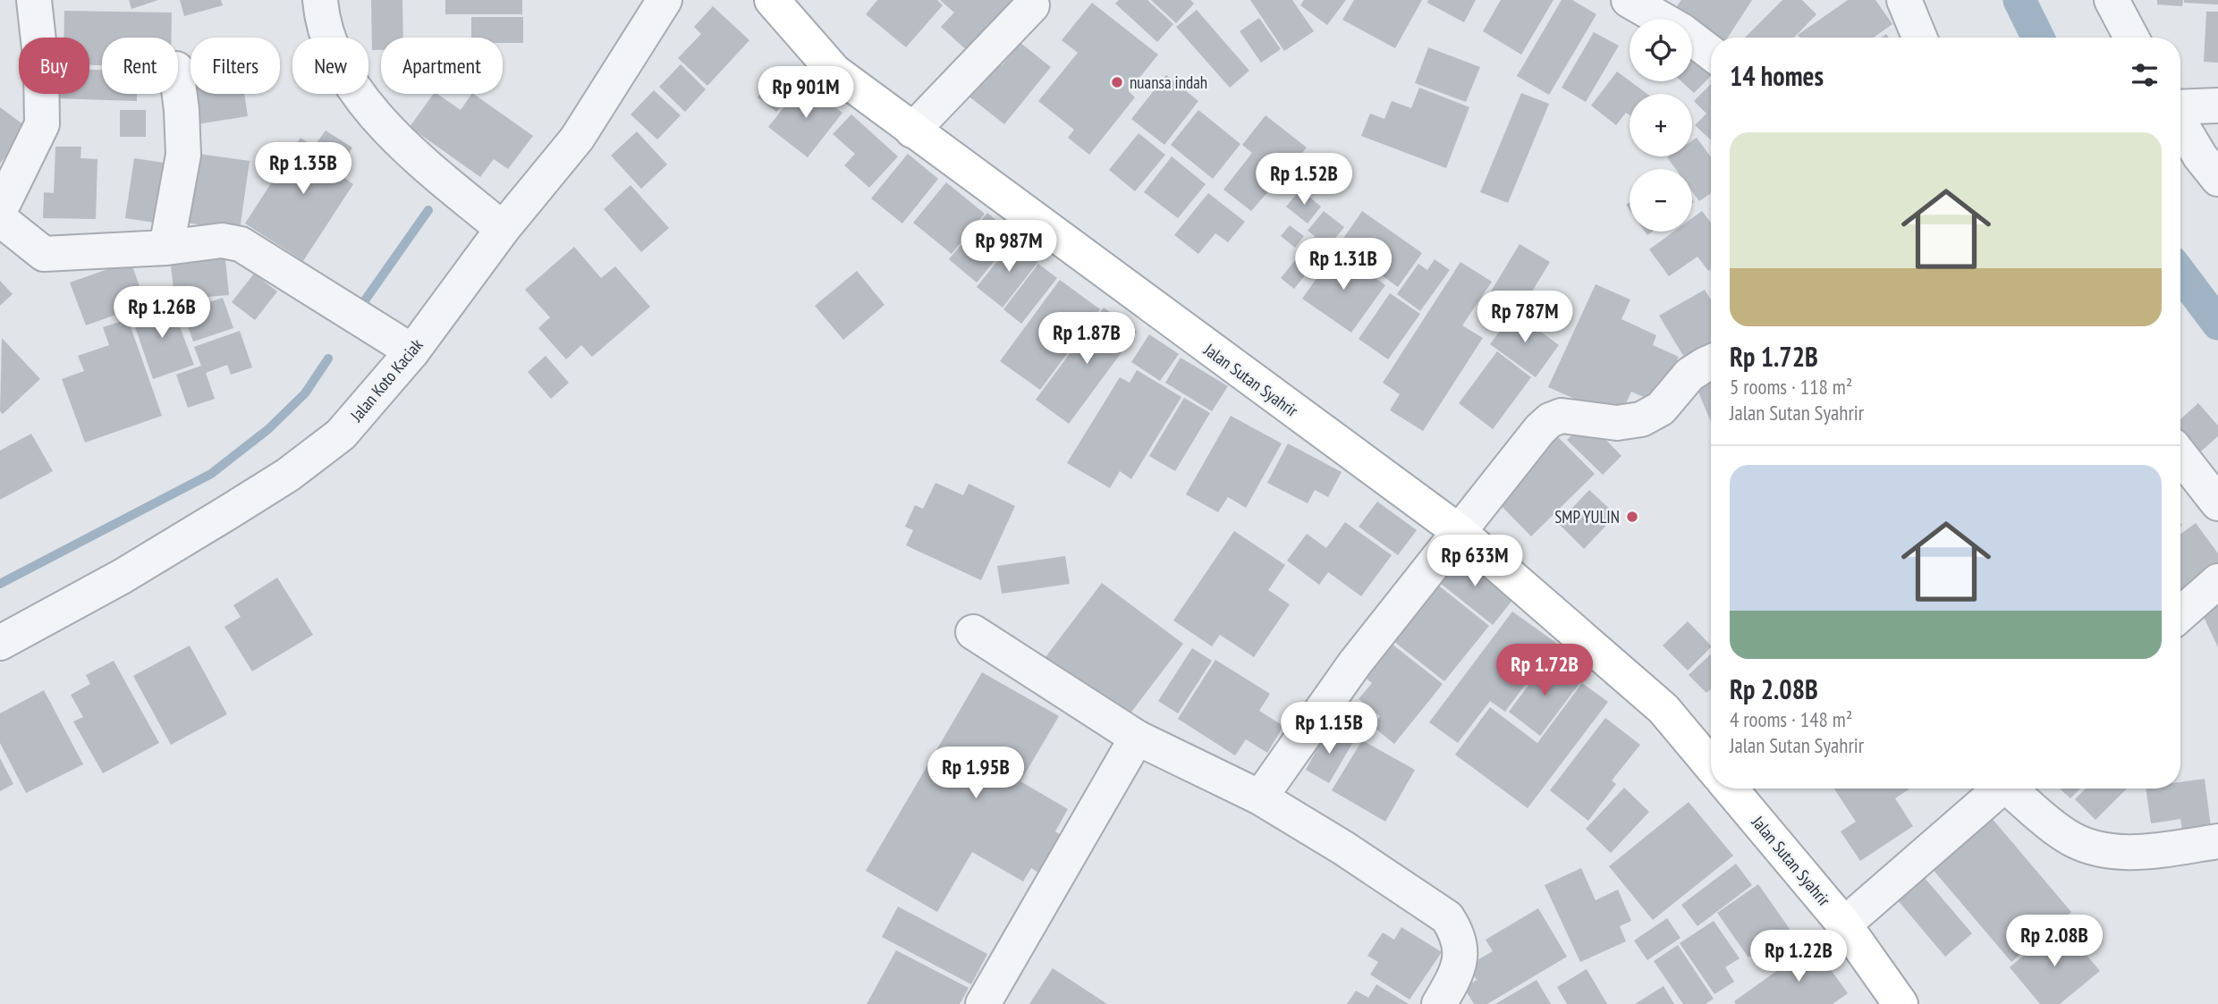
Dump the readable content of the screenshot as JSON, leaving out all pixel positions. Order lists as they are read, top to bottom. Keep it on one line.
{"streets":{"main road":["Jalan Sutan Syahrir"],"street":["Jalan Koto Kaciak"]},"places":["nuansa indah","SMP YULIN"],"page":{"map_buttons":["+","−"],"chip":["Buy","Rent","Filters","New","Apartment"],"heading":"14 homes","price":["Rp 901M","Rp 1.35B","Rp 1.52B","Rp 987M","Rp 1.31B","Rp 1.26B","Rp 787M","Rp 1.87B","Rp 633M","Rp 1.72B","Rp 1.15B","Rp 1.95B","Rp 2.08B","Rp 1.22B"],"list":[{"name":"Rp 1.72B","note":"5 rooms · 118 m² · Jalan Sutan Syahrir"},{"name":"Rp 2.08B","note":"4 rooms · 148 m² · Jalan Sutan Syahrir"}]}}
